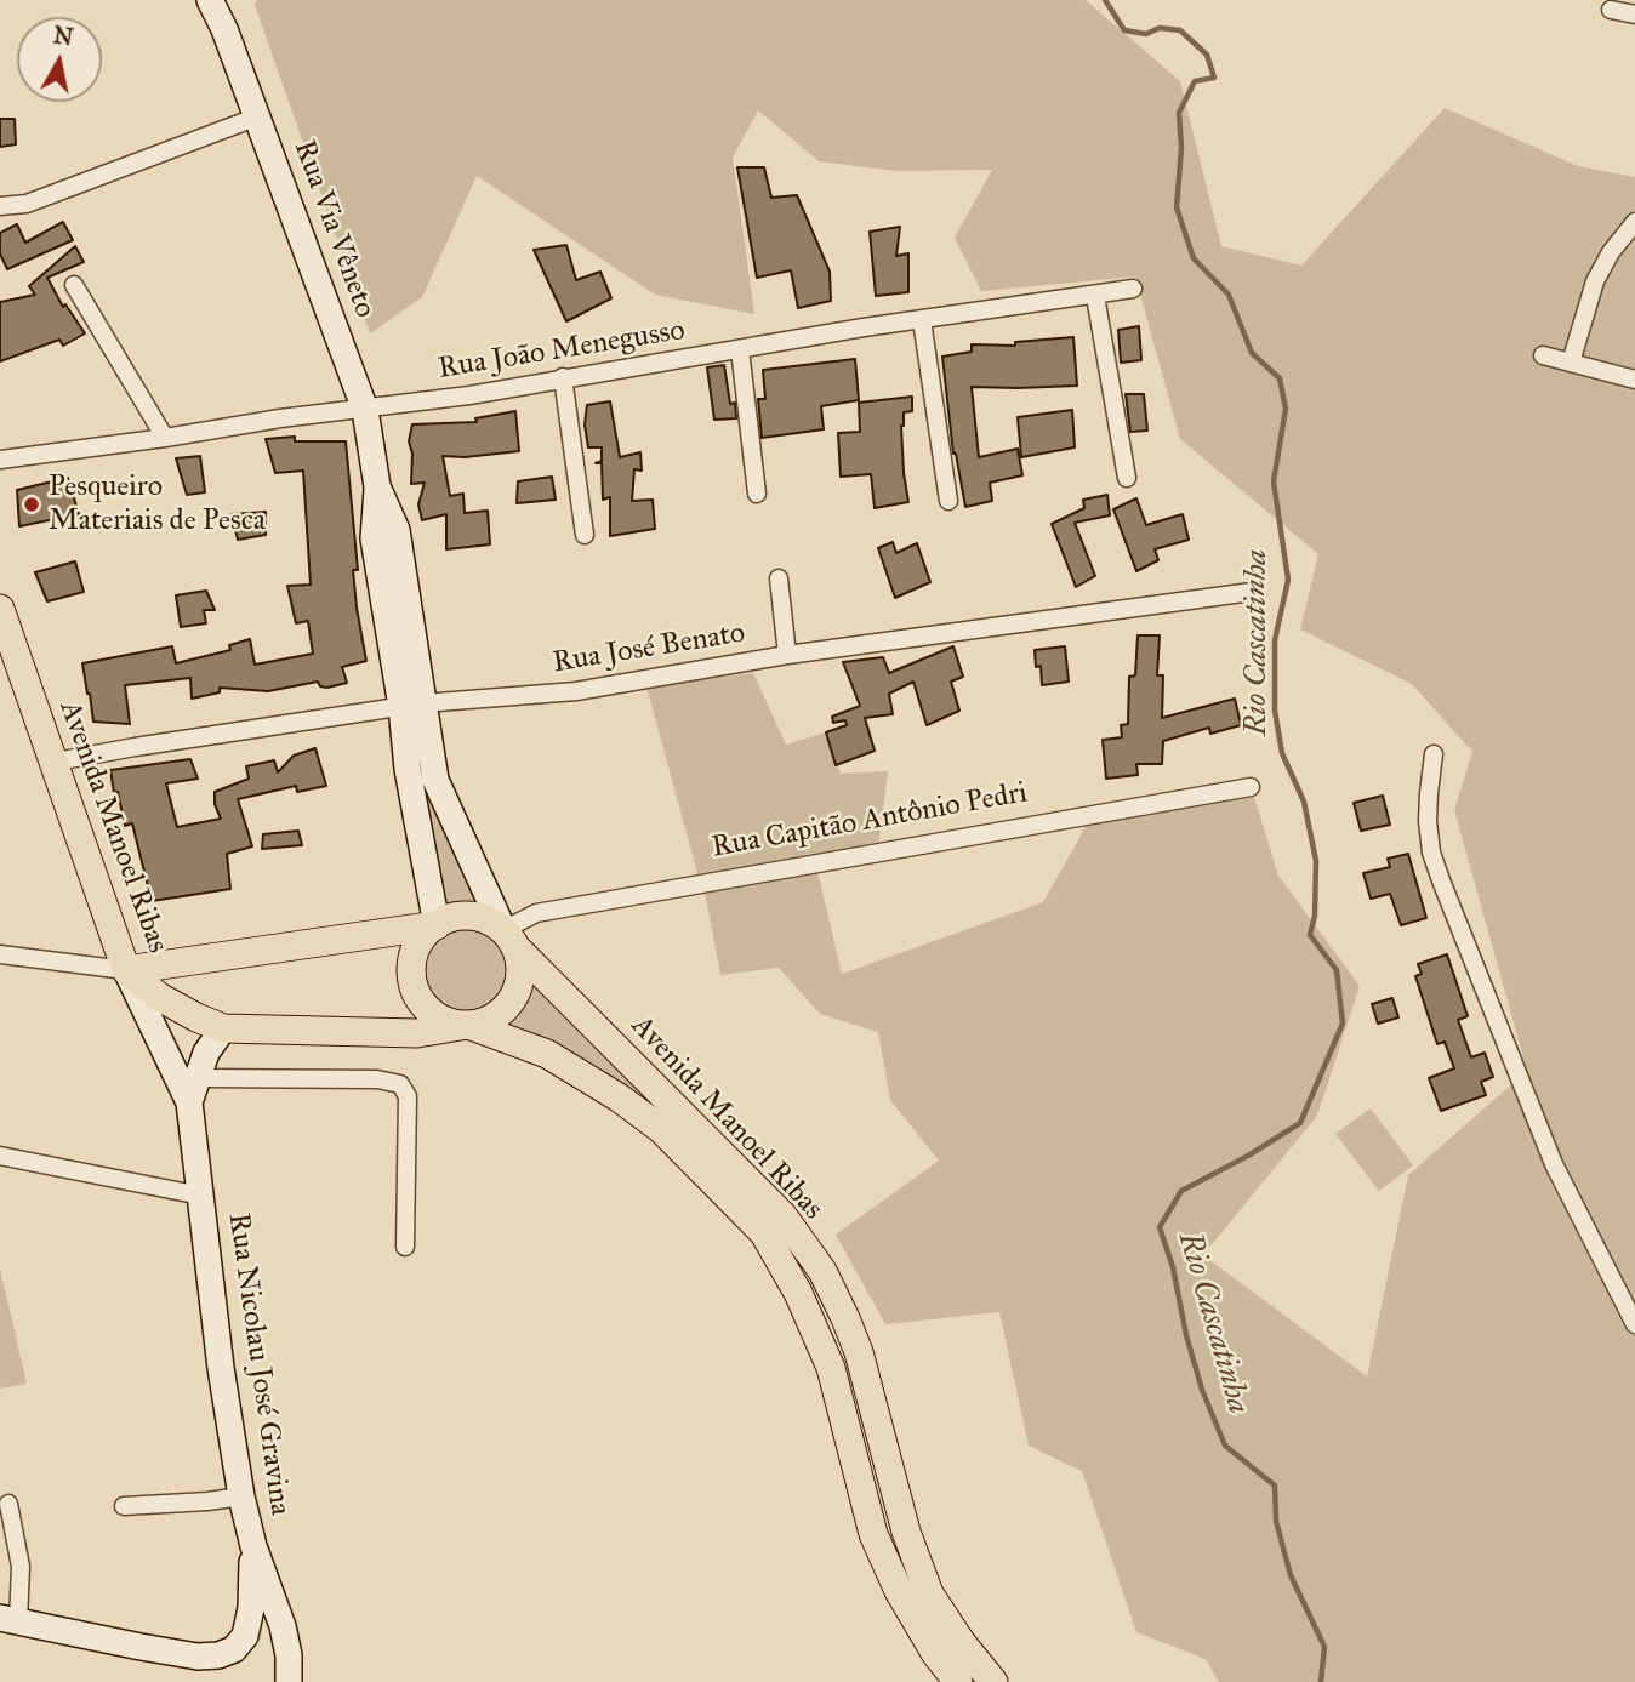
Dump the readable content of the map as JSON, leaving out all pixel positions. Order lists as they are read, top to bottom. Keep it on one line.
{"streets":{"main road":["Rua Via Vêneto","Avenida Manoel Ribas","Rua Nicolau José Gravina"],"street":["Rua João Menegusso","Rua José Benato","Rua Capitão Antônio Pedri"]},"crossings":[["Rua Via Vêneto","Rua João Menegusso"],["Rua Via Vêneto","Rua José Benato"],["Rua Via Vêneto","Rua Capitão Antônio Pedri"],["Rua Via Vêneto","Avenida Manoel Ribas"],["Rua José Benato","Avenida Manoel Ribas"],["Rua Capitão Antônio Pedri","Avenida Manoel Ribas"],["Avenida Manoel Ribas","Rua Nicolau José Gravina"]],"water":["Rio Cascatinha"],"places":["Pesqueiro Materiais de Pesca"],"north":"top"}
